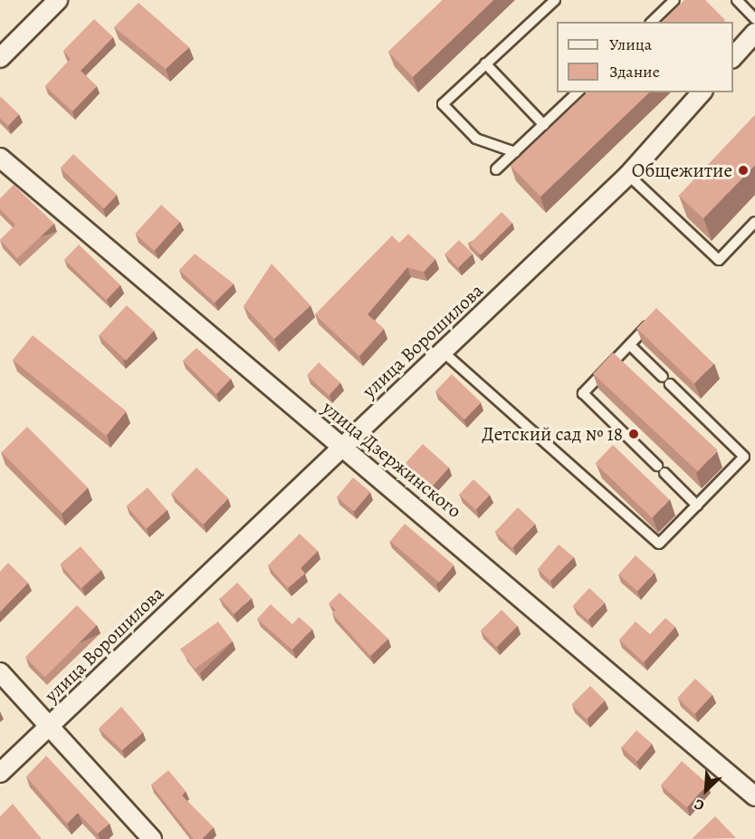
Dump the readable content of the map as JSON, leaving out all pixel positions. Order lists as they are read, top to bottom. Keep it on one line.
{"streets":{"street":["улица Ворошилова","улица Дзержинского"]},"crossings":[["улица Ворошилова","улица Дзержинского"]],"places":["Общежитие","Детский сад № 18"],"legend":["Улица","Здание"],"north":"bottom left"}
